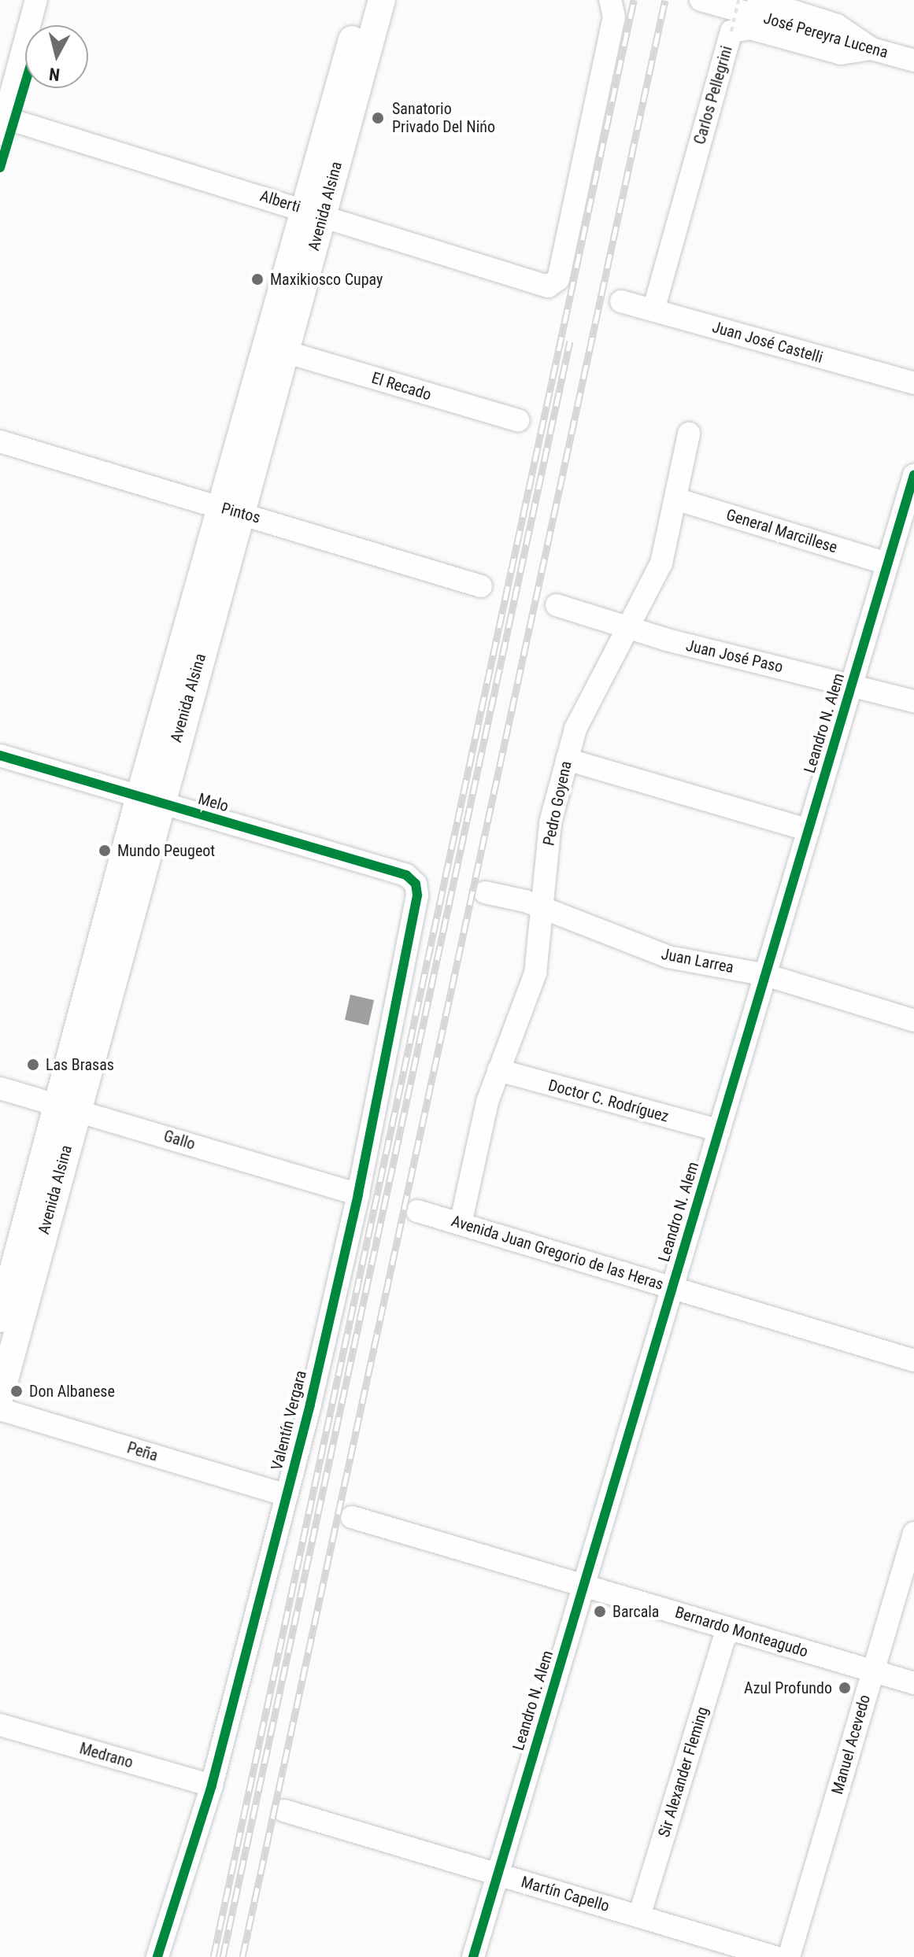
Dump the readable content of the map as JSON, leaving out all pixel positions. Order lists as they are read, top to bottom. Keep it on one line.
{"streets":{"main road":["Avenida Alsina"],"street":["José Pereyra Lucena","Carlos Pellegrini","Alberti","Juan José Castelli","El Recado","Pintos","General Marcillese","Juan José Paso","Leandro N. Alem","Melo","Pedro Goyena","Juan Larrea","Doctor C. Rodríguez","Gallo","Avenida Juan Gregorio de las Heras","Valentín Vergara","Peña","Bernardo Monteagudo","Manuel Acevedo","Medrano","Sir Alexander Fleming","Martín Capello"]},"crossings":[["José Pereyra Lucena","Carlos Pellegrini"],["Carlos Pellegrini","Juan José Castelli"],["Alberti","Avenida Alsina"],["Avenida Alsina","El Recado"],["Avenida Alsina","Pintos"],["Avenida Alsina","Melo"],["Avenida Alsina","Gallo"],["General Marcillese","Leandro N. Alem"],["General Marcillese","Pedro Goyena"],["Juan José Paso","Leandro N. Alem"],["Juan José Paso","Pedro Goyena"],["Leandro N. Alem","Juan Larrea"],["Leandro N. Alem","Doctor C. Rodríguez"],["Leandro N. Alem","Avenida Juan Gregorio de las Heras"],["Leandro N. Alem","Bernardo Monteagudo"],["Leandro N. Alem","Martín Capello"],["Melo","Valentín Vergara"],["Pedro Goyena","Juan Larrea"],["Pedro Goyena","Doctor C. Rodríguez"],["Pedro Goyena","Avenida Juan Gregorio de las Heras"],["Gallo","Valentín Vergara"],["Valentín Vergara","Peña"],["Valentín Vergara","Medrano"],["Bernardo Monteagudo","Manuel Acevedo"],["Bernardo Monteagudo","Sir Alexander Fleming"],["Sir Alexander Fleming","Martín Capello"]],"places":["Sanatorio Privado Del Nińo","Maxikiosco Cupay","Mundo Peugeot","Las Brasas","Don Albanese","Barcala","Azul Profundo"],"north":"bottom"}
